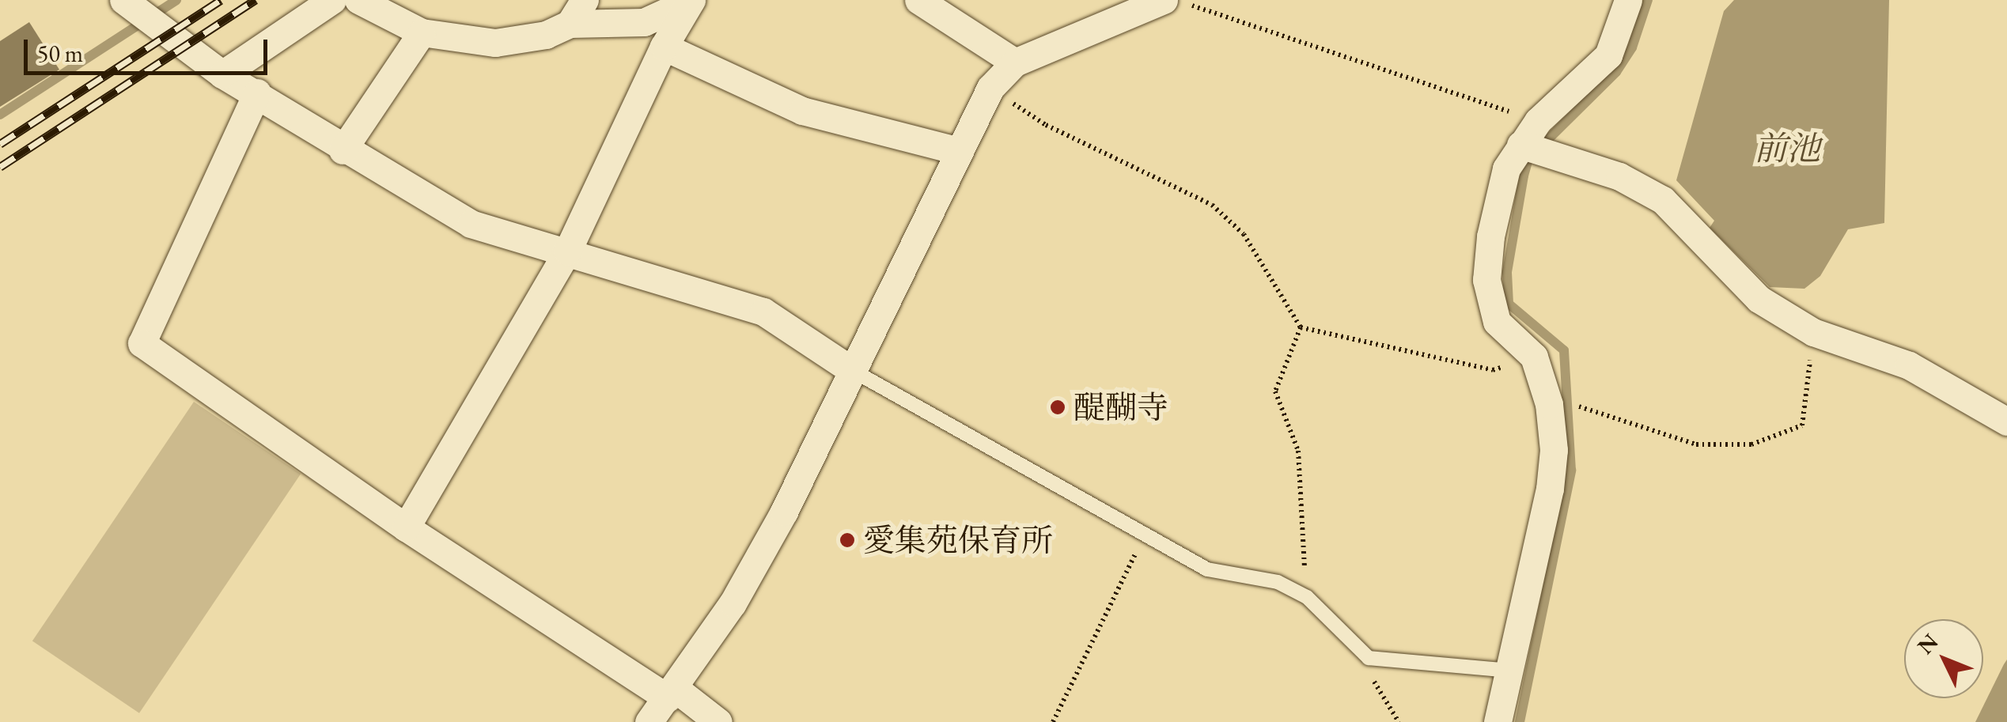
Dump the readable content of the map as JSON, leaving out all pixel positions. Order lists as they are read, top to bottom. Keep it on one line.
{"water":["前池"],"places":["醍醐寺","愛集苑保育所"],"scale_bar":"50 m","north":"top left"}
